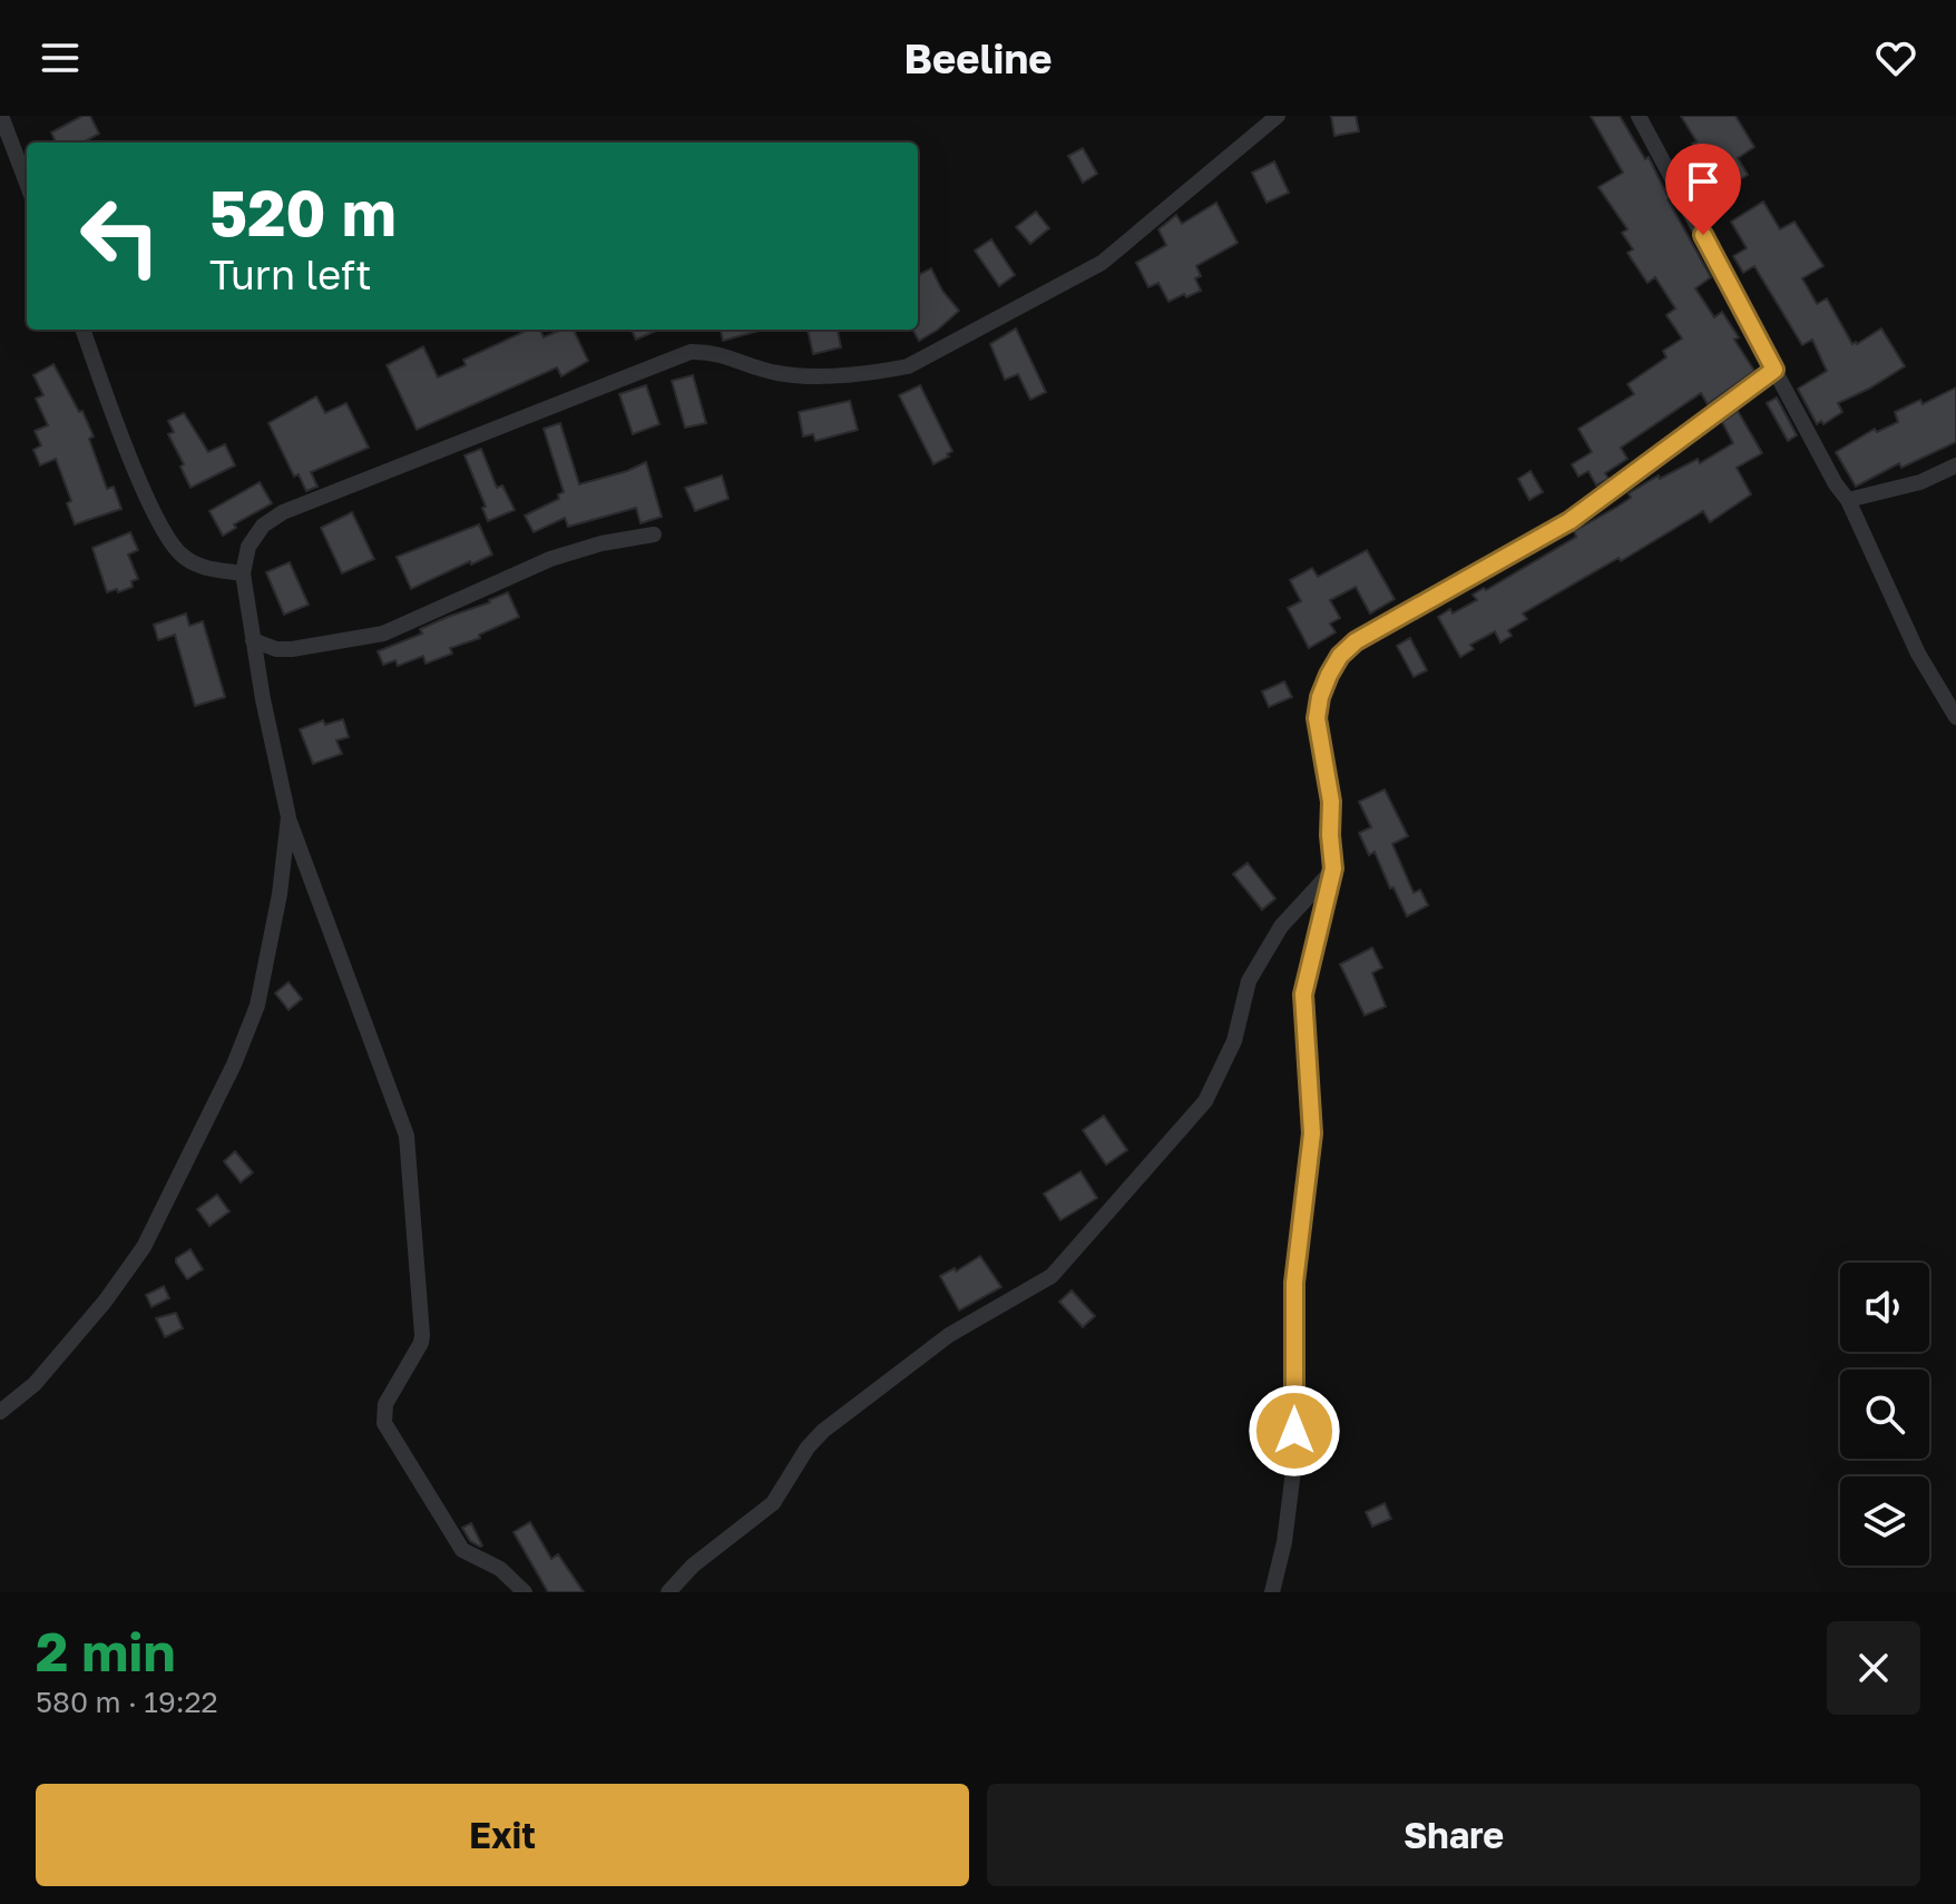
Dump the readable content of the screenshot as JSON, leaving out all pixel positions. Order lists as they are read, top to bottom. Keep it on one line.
{"page":{"header":"Beeline","turn":["520 m","Turn left"],"heading":["2 min","580 m · 19:22"],"buttons":["Exit","Share"]}}
